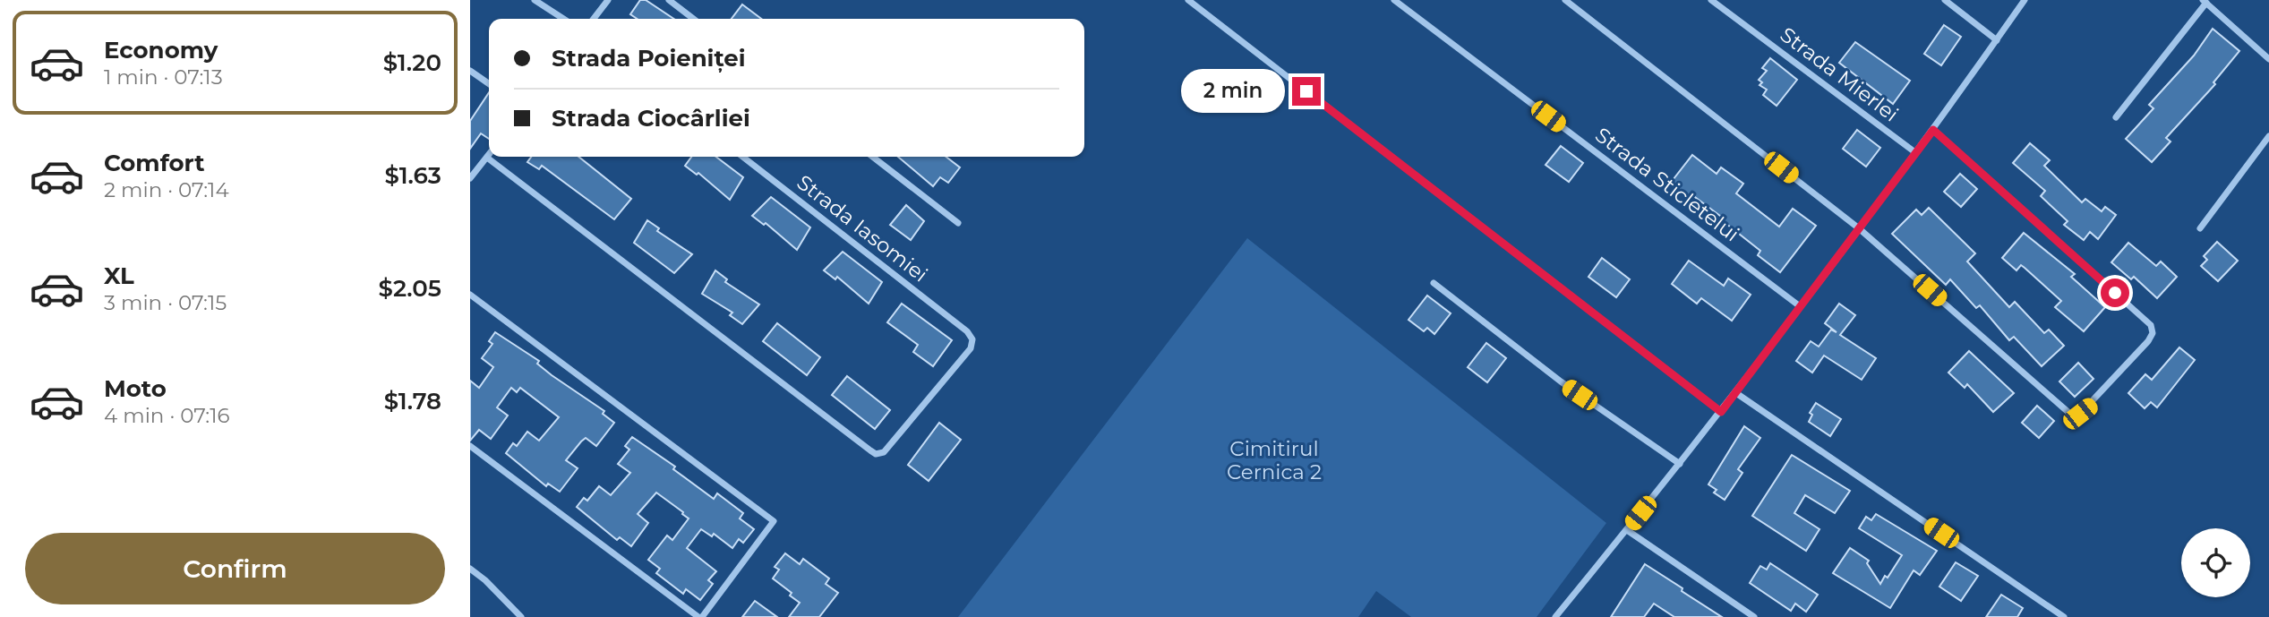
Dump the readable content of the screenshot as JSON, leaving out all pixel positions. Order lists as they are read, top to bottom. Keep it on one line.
{"streets":{"street":["Strada Mierlei","Strada Sticletelui","Strada Iasomiei"]},"parks":["Cimitirul Cernica 2"],"page":{"list":[{"name":"Economy","note":"1 min · 07:13","value":"$1.20"},{"name":"Comfort","note":"2 min · 07:14","value":"$1.63"},{"name":"XL","note":"3 min · 07:15","value":"$2.05"},{"name":"Moto","note":"4 min · 07:16","value":"$1.78"}],"banner":["Strada Poieniței","Strada Ciocârliei"],"bubble":"2 min","buttons":"Confirm"}}
